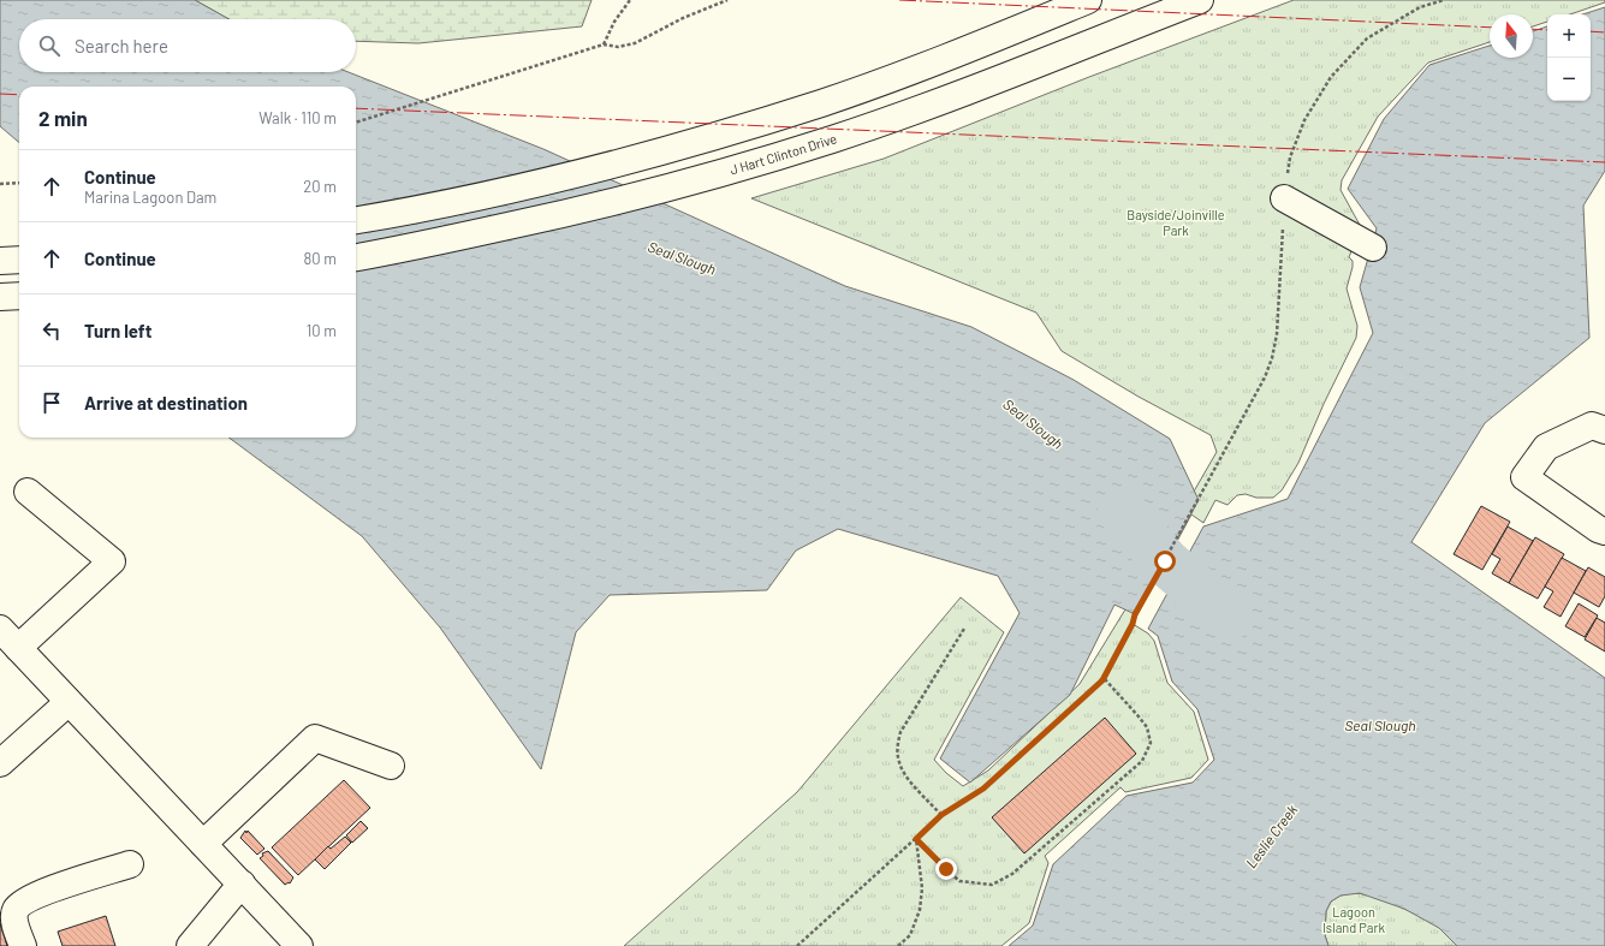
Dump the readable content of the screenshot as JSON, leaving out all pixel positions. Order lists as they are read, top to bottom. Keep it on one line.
{"streets":{"main road":["J Hart Clinton Drive"]},"water":["Seal Slough","Leslie Creek"],"parks":["Bayside/Joinville Park","Lagoon Island Park"],"north":"top","page":{"map_buttons":["+","−"],"search":"Search here","heading":["2 min","Walk · 110 m"],"list":[["Continue","Marina Lagoon Dam","20 m"],["Continue","80 m"],["Turn left","10 m"],"Arrive at destination"]}}
